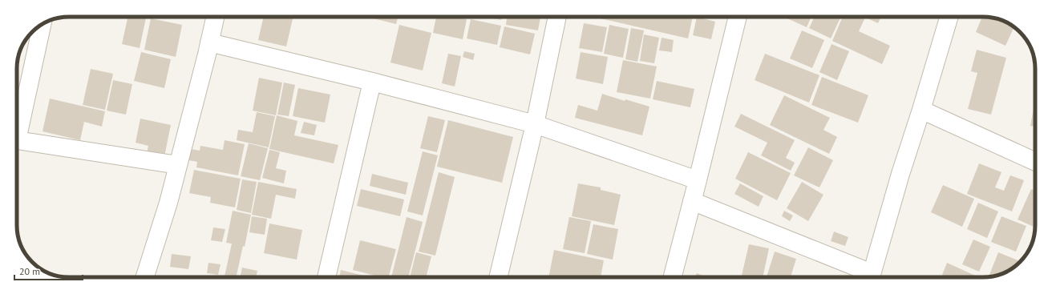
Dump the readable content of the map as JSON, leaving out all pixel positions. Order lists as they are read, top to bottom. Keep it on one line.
{"scale_bar":"20 m"}
